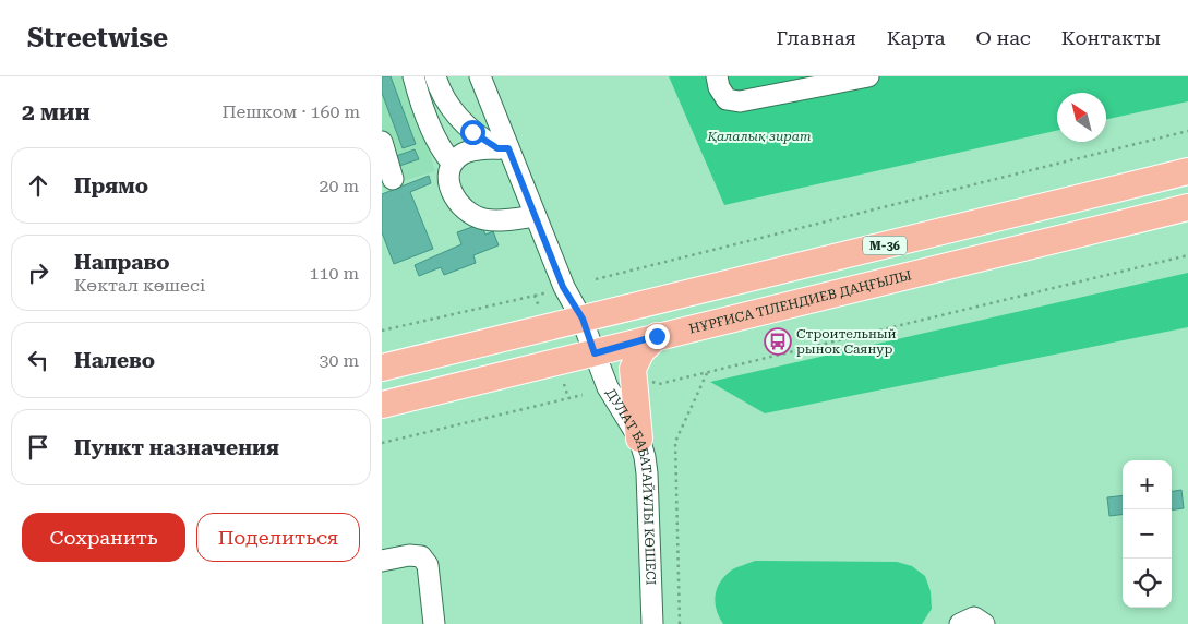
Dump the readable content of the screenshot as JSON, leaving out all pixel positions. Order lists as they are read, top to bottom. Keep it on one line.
{"streets":{"main road":["M-36","НҰРҒИСА ТІЛЕНДИЕВ ДАҢҒЫЛЫ"],"street":["ДУЛАТ БАБАТАЙҰЛЫ КӨШЕСІ"]},"crossings":[["M-36","ДУЛАТ БАБАТАЙҰЛЫ КӨШЕСІ"],["НҰРҒИСА ТІЛЕНДИЕВ ДАҢҒЫЛЫ","ДУЛАТ БАБАТАЙҰЛЫ КӨШЕСІ"]],"parks":["Қалалық зират"],"places":{"bus stop":["Строительный рынок Саянур"]},"north":"top left","page":{"header":"Streetwise","nav":["Главная","Карта","О нас","Контакты"],"heading":["2 мин","Пешком · 160 m"],"list":[["Прямо","20 m"],["Направо","Көктал көшесі","110 m"],["Налево","30 m"],"Пункт назначения"],"map_buttons":["+","−"],"buttons":["Сохранить","Поделиться"]}}
